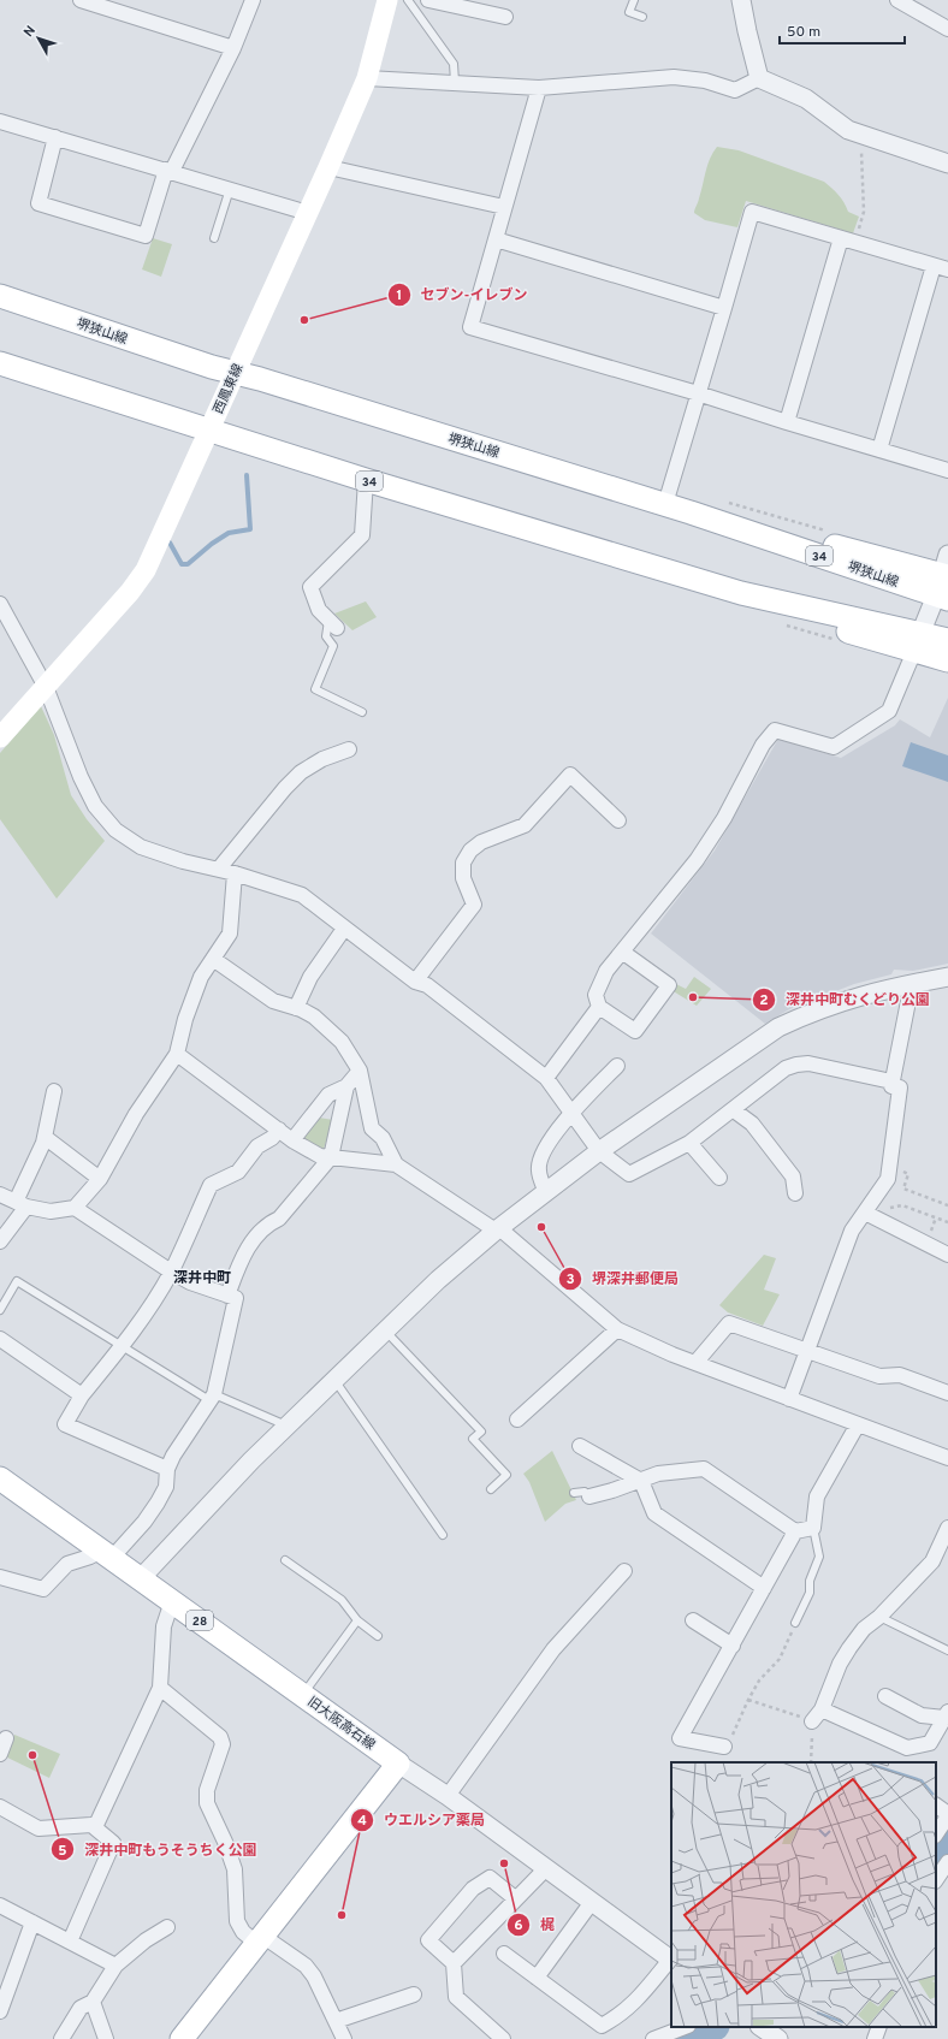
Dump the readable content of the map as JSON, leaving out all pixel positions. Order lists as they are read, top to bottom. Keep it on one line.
{"streets":{"main road":["堺狭山線","西鳳東線","34","28","旧大阪高石線"]},"crossings":[["堺狭山線","西鳳東線"],["西鳳東線","34"]],"districts":["深井中町"],"places":["セブン-イレブン","深井中町むくどり公園","堺深井郵便局","深井中町もうそうちく公園","梶","ウエルシア薬局"],"scale_bar":"50 m","north":"top left"}
